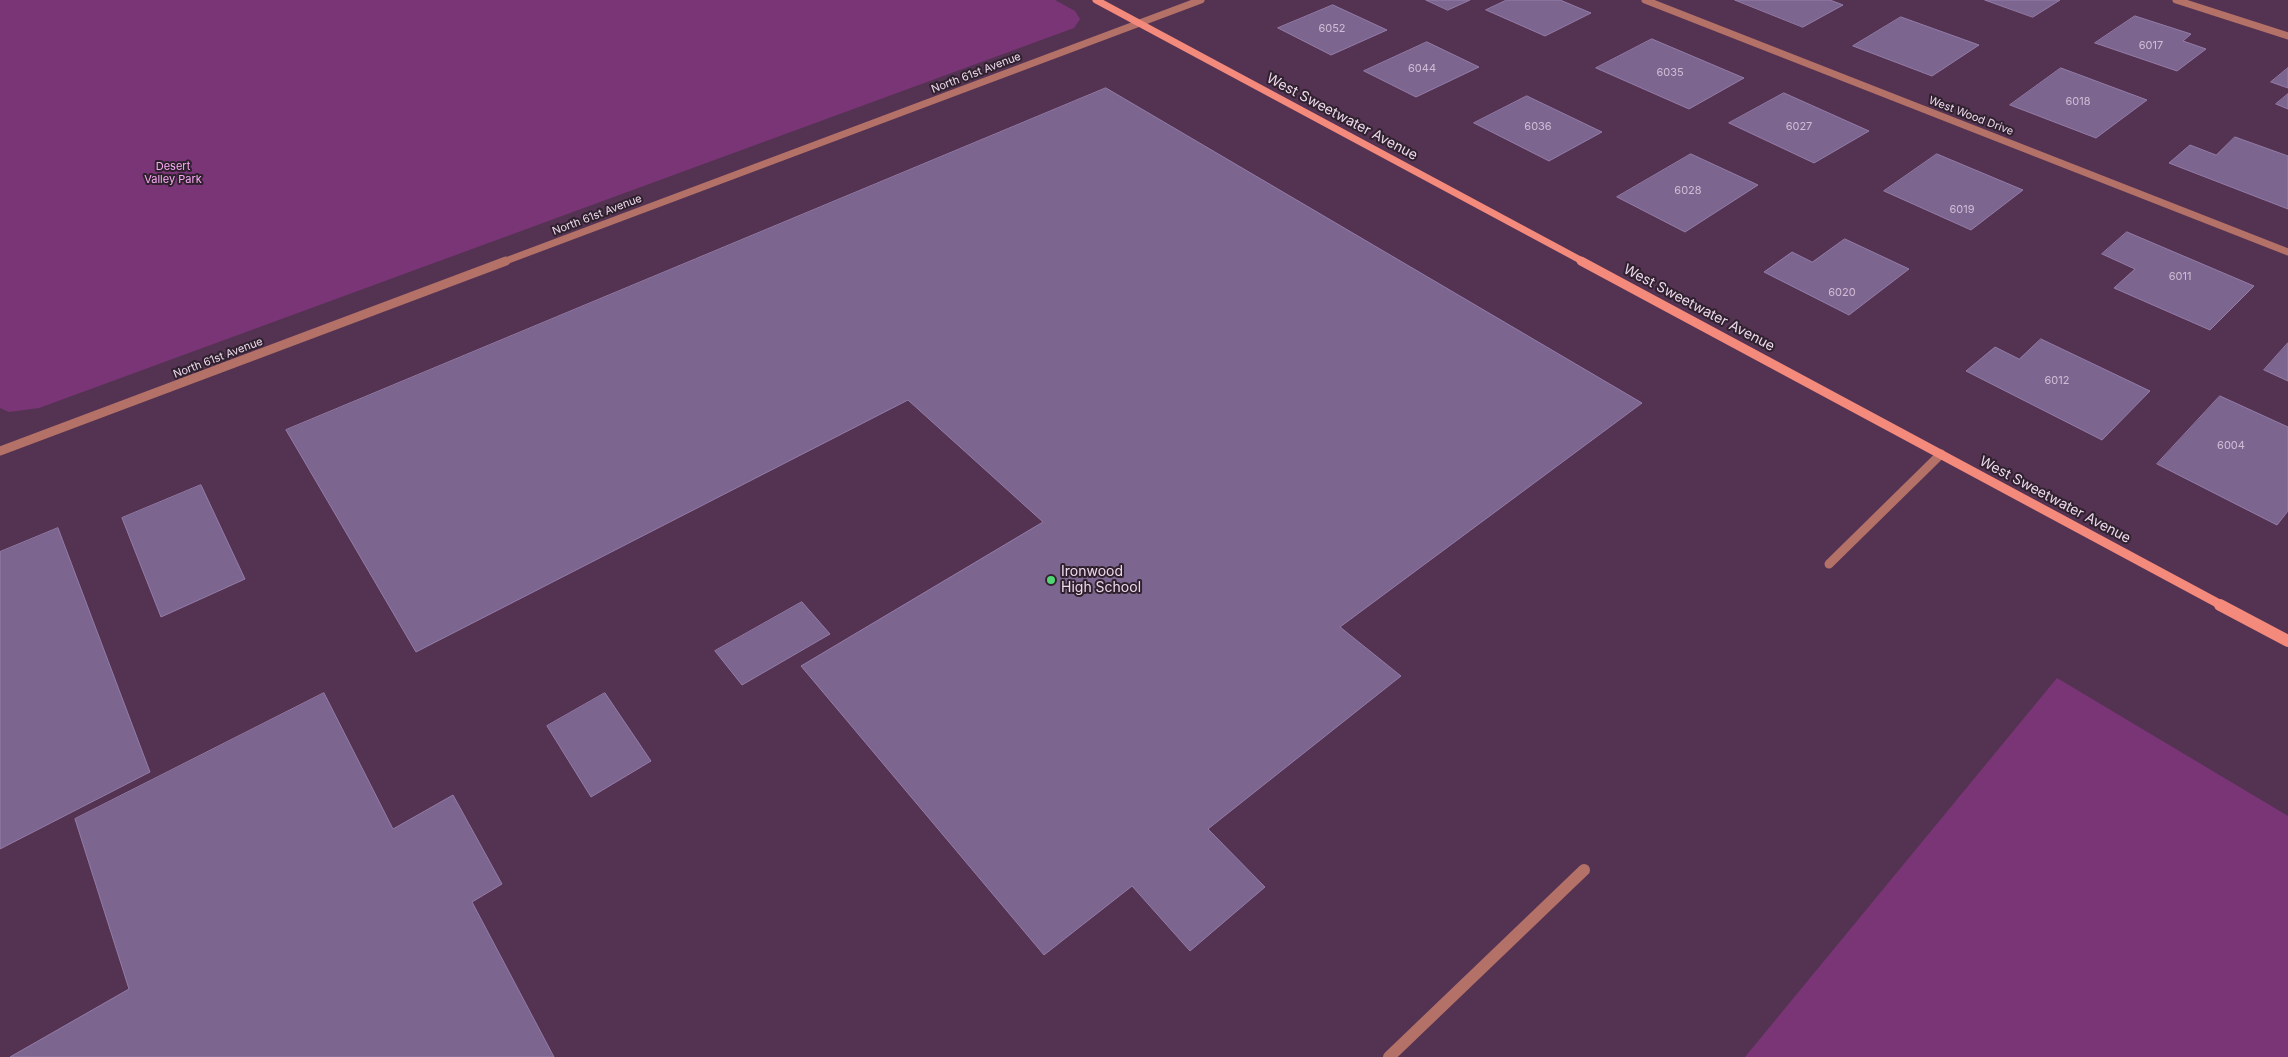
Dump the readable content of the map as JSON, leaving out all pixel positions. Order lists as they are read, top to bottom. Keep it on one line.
{"streets":{"street":["North 61st Avenue","West Wood Drive","West Sweetwater Avenue"]},"crossings":[["North 61st Avenue","West Sweetwater Avenue"]],"parks":["Desert Valley Park"],"places":["Ironwood High School"],"house_numbers":["6052","6017","6044","6035","6018","6036","6027","6028","6019","6011","6020","6012","6004"]}
